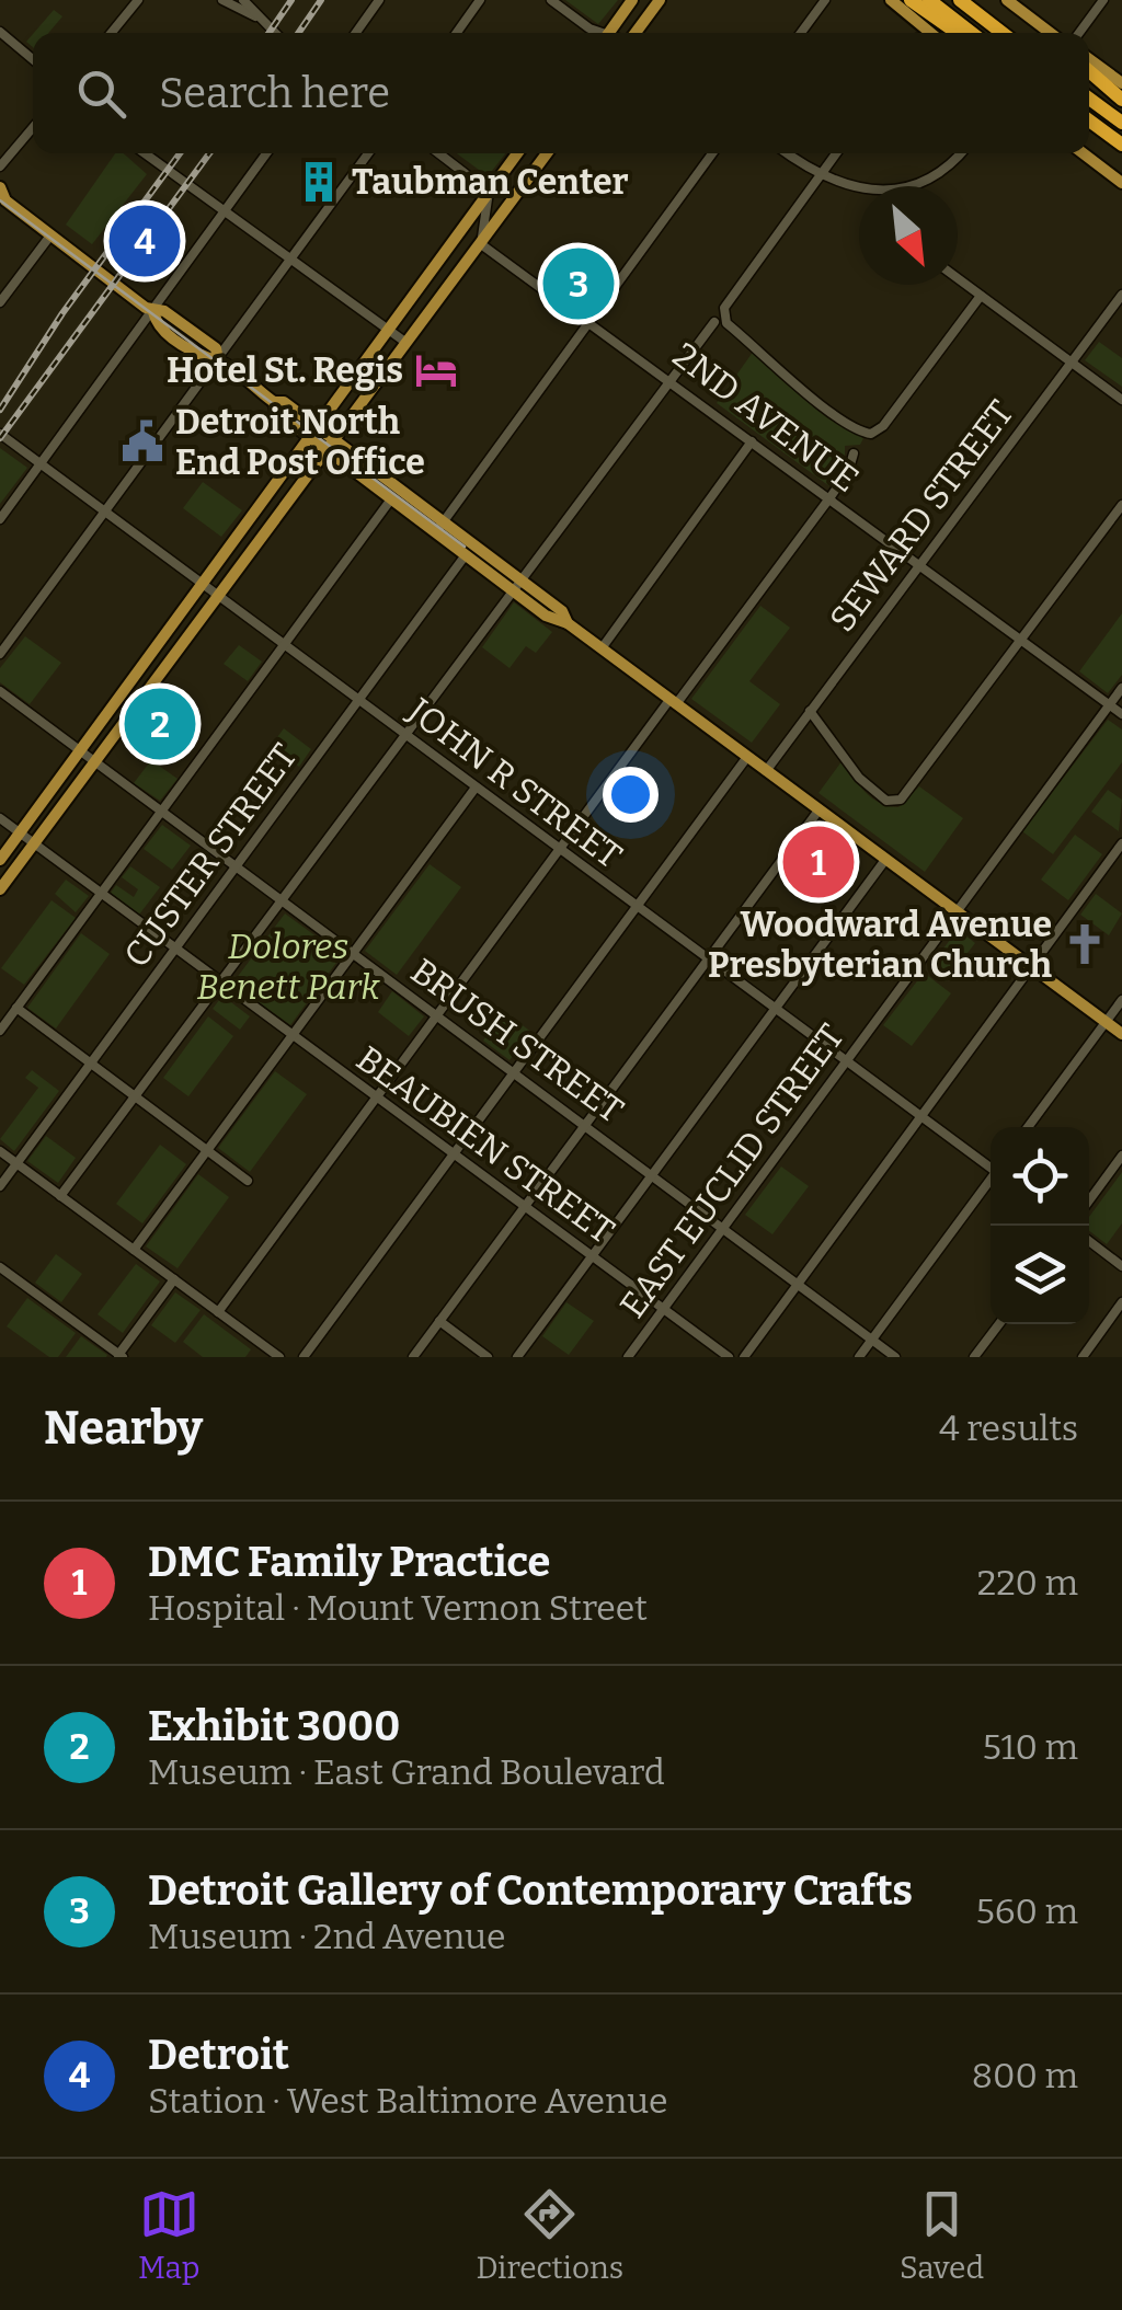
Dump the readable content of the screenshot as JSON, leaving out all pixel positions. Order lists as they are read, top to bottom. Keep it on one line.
{"streets":{"street":["2ND AVENUE","SEWARD STREET","JOHN R STREET","CUSTER STREET","BRUSH STREET","BEAUBIEN STREET","EAST EUCLID STREET"]},"crossings":[["2ND AVENUE","SEWARD STREET"],["2ND AVENUE","EAST EUCLID STREET"],["JOHN R STREET","CUSTER STREET"],["JOHN R STREET","EAST EUCLID STREET"],["CUSTER STREET","BRUSH STREET"],["CUSTER STREET","BEAUBIEN STREET"],["BRUSH STREET","EAST EUCLID STREET"],["BEAUBIEN STREET","EAST EUCLID STREET"]],"parks":["Dolores Benett Park"],"places":{"building":["Taubman Center"],"hotel":["Hotel St. Regis"],"public building":["Detroit North End Post Office"],"church":["Woodward Avenue Presbyterian Church"]},"north":"bottom right","page":{"search":"Search here","pins":["4","3","2","1"],"heading":["Nearby","4 results"],"list":[{"mark":"1","name":"DMC Family Practice","note":"Hospital · Mount Vernon Street","value":"220 m"},{"mark":"2","name":"Exhibit 3000","note":"Museum · East Grand Boulevard","value":"510 m"},{"mark":"3","name":"Detroit Gallery of Contemporary Crafts","note":"Museum · 2nd Avenue","value":"560 m"},{"mark":"4","name":"Detroit","note":"Station · West Baltimore Avenue","value":"800 m"}],"nav":["Map","Directions","Saved"]}}
